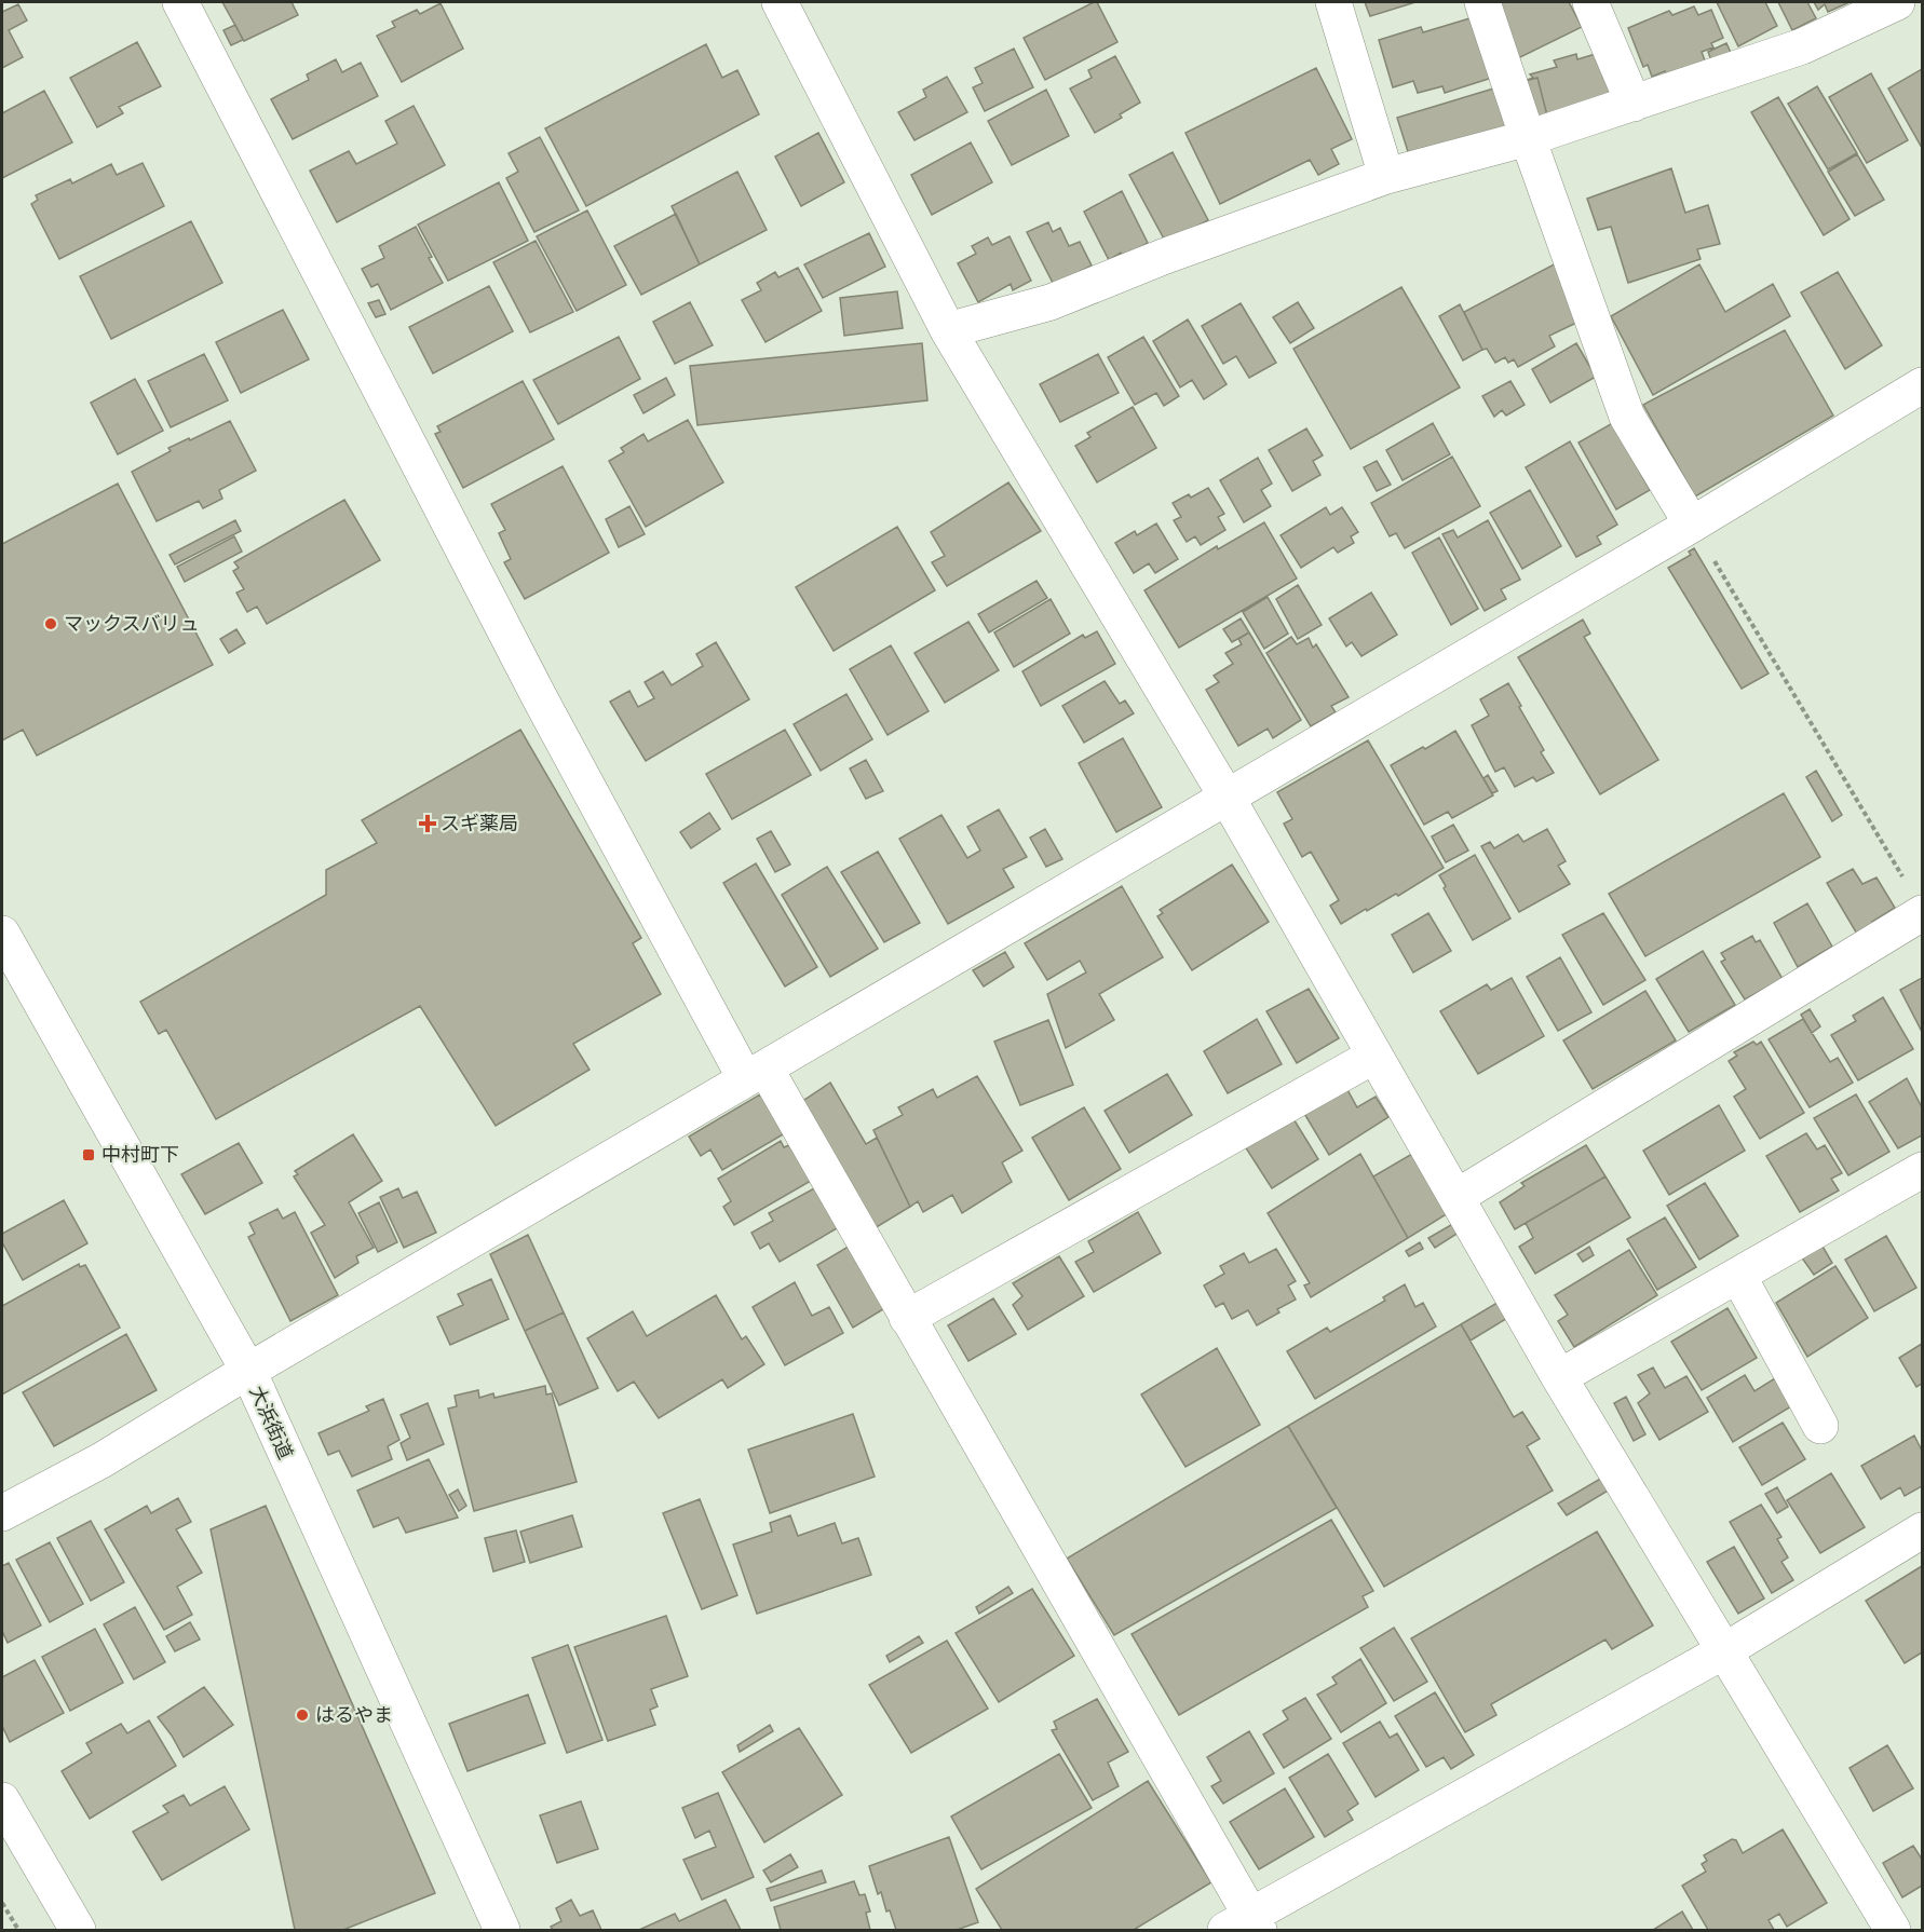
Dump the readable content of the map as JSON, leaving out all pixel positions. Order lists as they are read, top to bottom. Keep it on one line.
{"streets":{"street":["大浜街道"]},"places":{"other":["マックスバリュ","はるやま"],"health":["スギ薬局"],"transit":["中村町下"]}}
